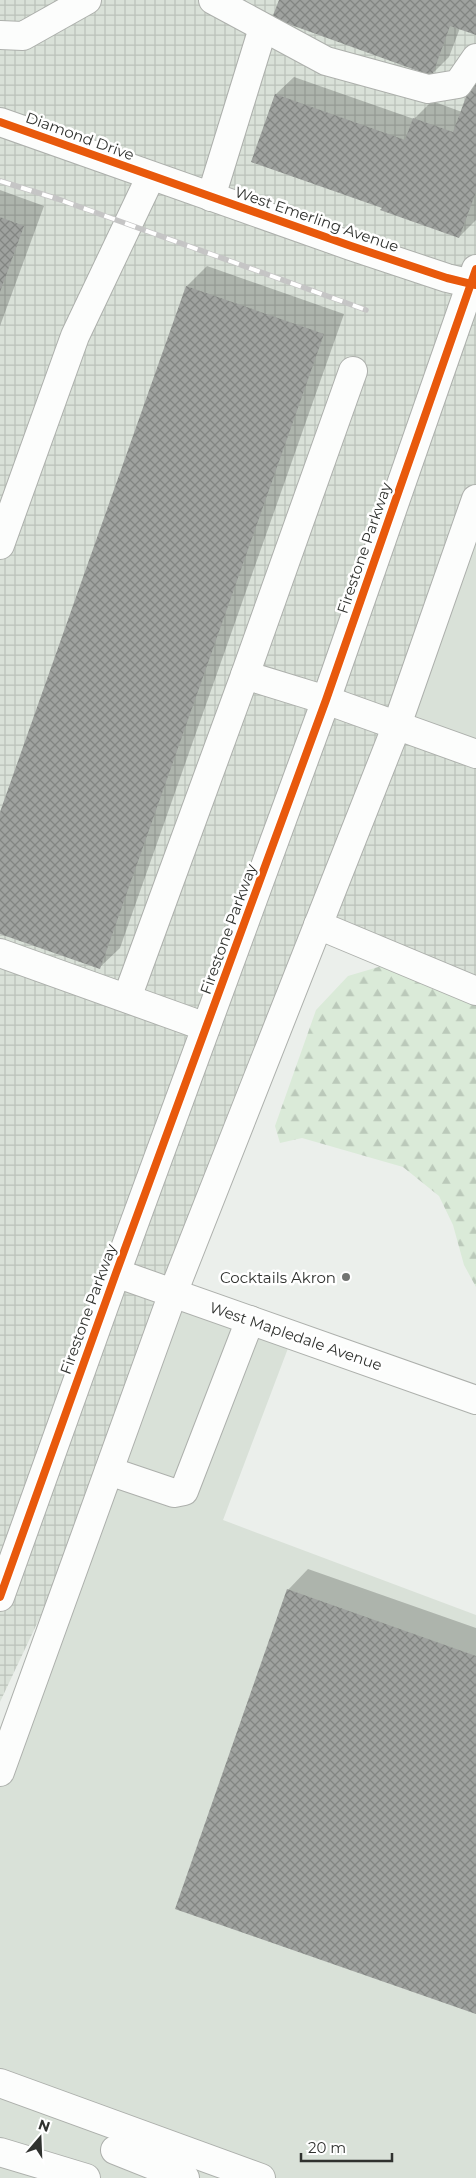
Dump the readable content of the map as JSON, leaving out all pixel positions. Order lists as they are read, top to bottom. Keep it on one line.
{"streets":{"street":["Diamond Drive","West Emerling Avenue","Firestone Parkway","West Mapledale Avenue"]},"crossings":[["Diamond Drive","West Emerling Avenue"],["West Emerling Avenue","Firestone Parkway"],["Firestone Parkway","West Mapledale Avenue"]],"places":["Cocktails Akron"],"scale_bar":"20 m","north":"top"}
